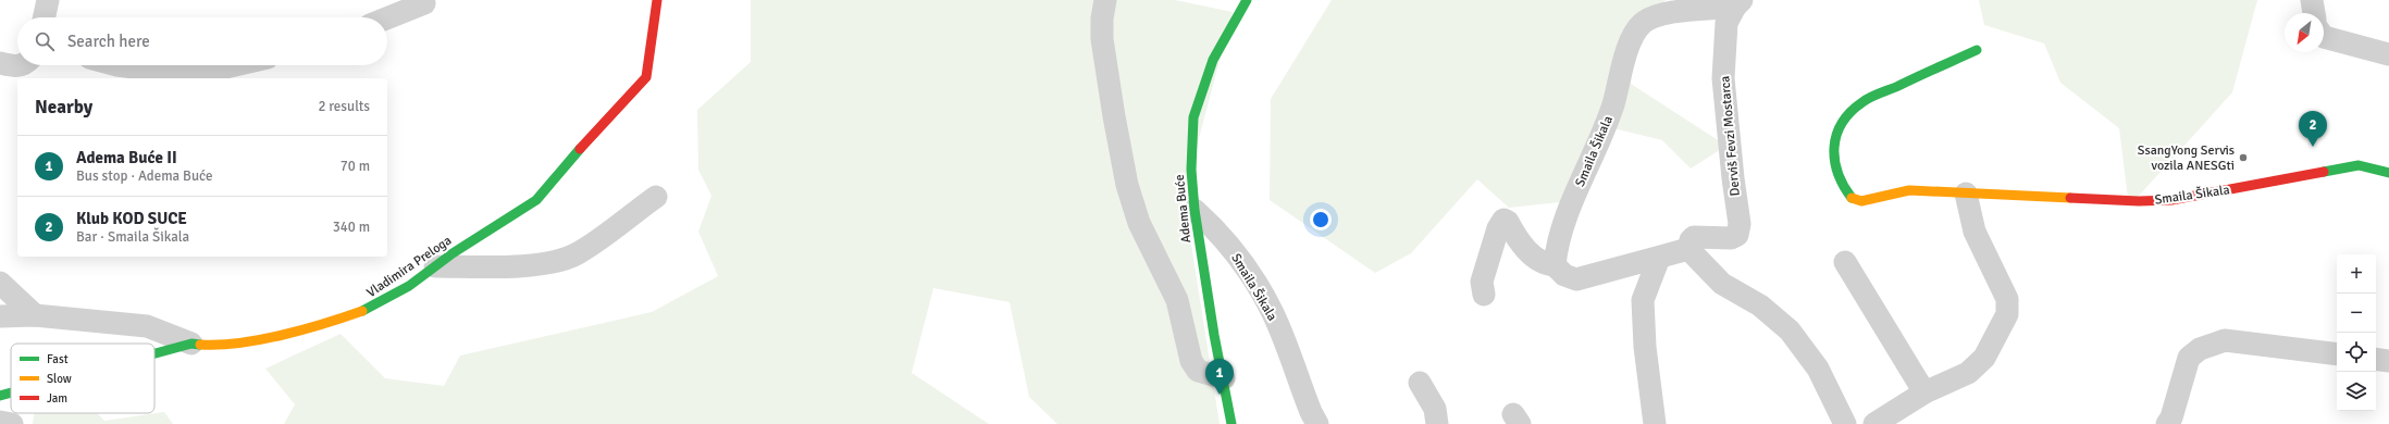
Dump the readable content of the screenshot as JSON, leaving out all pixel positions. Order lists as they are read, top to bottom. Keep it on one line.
{"streets":{"street":["Derviš Fevzi Mostarca","Smaila Šikala","Adema Buće","Vladimira Preloga"]},"crossings":[["Derviš Fevzi Mostarca","Smaila Šikala"],["Smaila Šikala","Adema Buće"]],"places":["SsangYong Servis vozila ANESGti"],"legend":["Fast","Slow","Jam"],"north":"bottom left","page":{"search":"Search here","heading":["Nearby","2 results"],"pins":["2","1"],"list":[{"mark":"1","name":"Adema Buće II","note":"Bus stop · Adema Buće","value":"70 m"},{"mark":"2","name":"Klub KOD SUCE","note":"Bar · Smaila Šikala","value":"340 m"}],"map_buttons":["+","−"]}}
